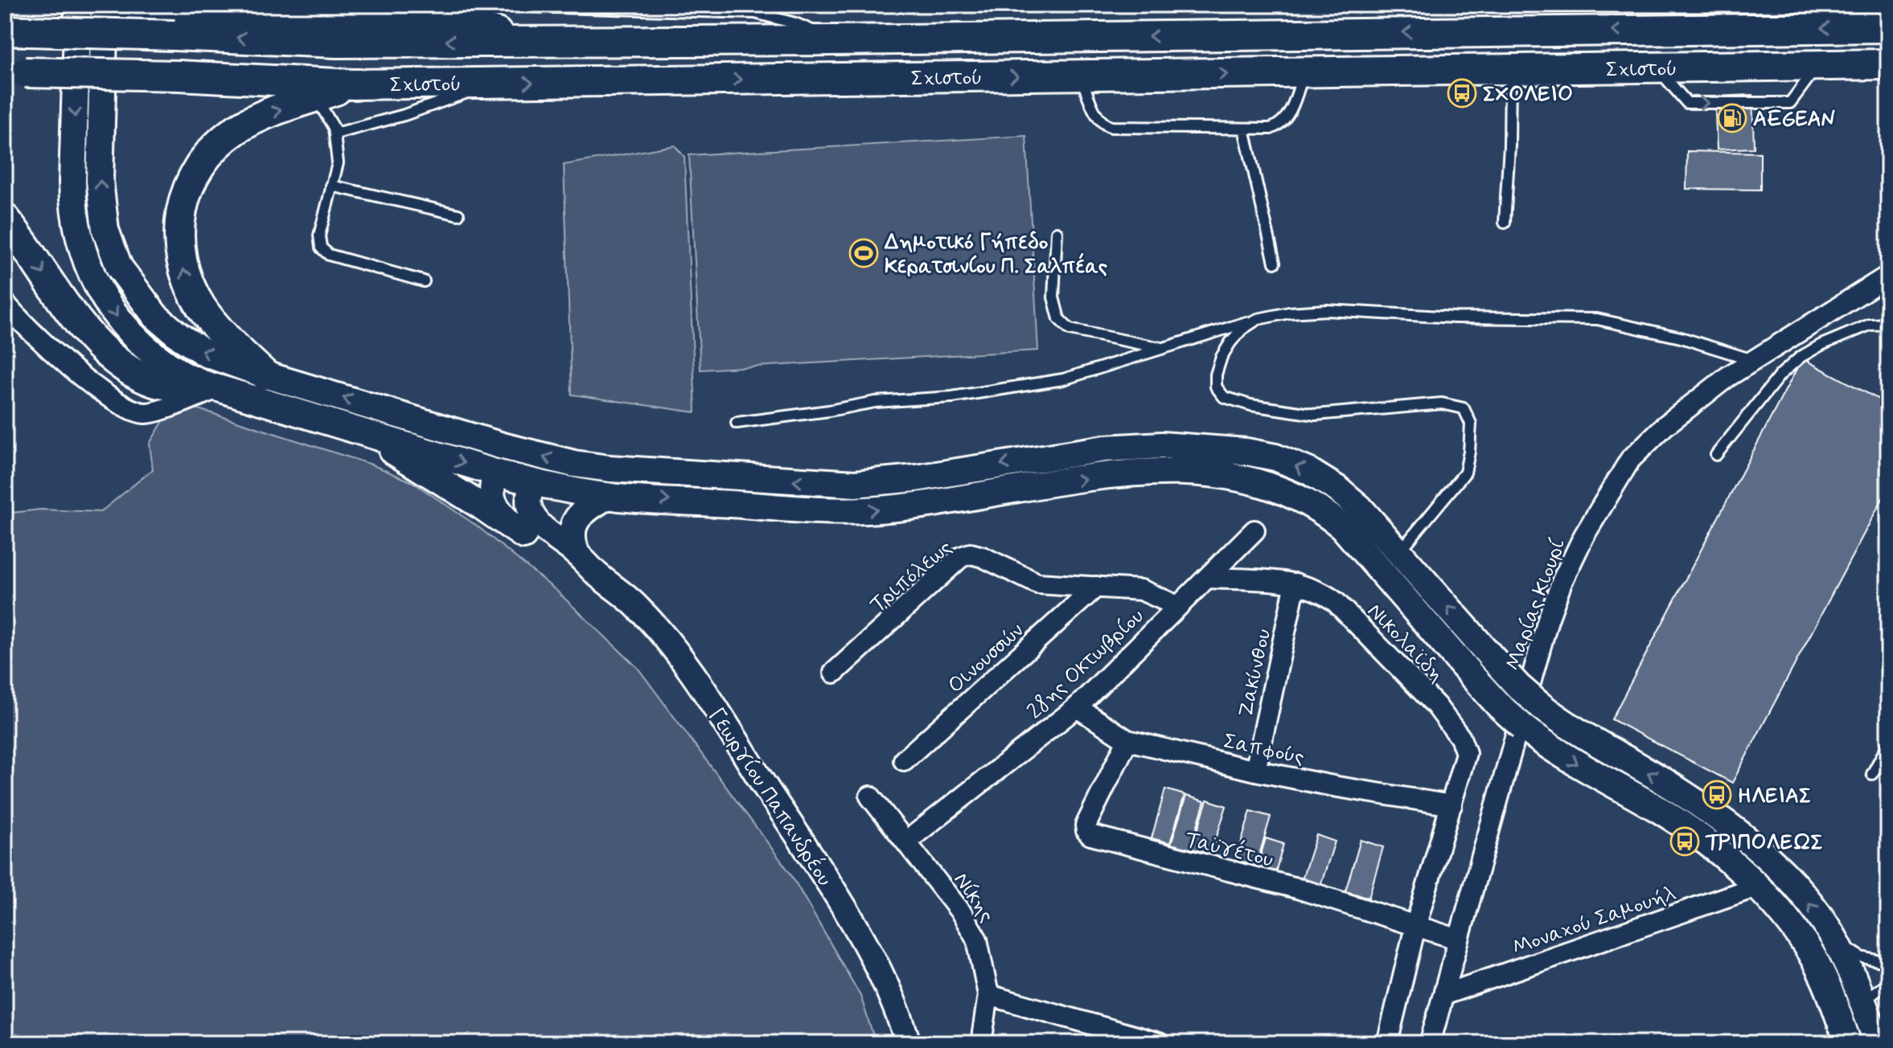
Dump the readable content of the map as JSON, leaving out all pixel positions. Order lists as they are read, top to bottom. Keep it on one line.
{"streets":{"main road":["Σχιστού"],"street":["Τριπόλεως","Μαρίας Κιουρί","Νικολαϊδη","Οινουσσών","28ης Οκτωβρίου","Ζακύνθου","Σαπφούς","Γεωργίου Παπανδρέου","Ταϋγέτου","Νίκης","Μοναχού Σαμουήλ"]},"crossings":[["Τριπόλεως","Οινουσσών"],["Τριπόλεως","28ης Οκτωβρίου"],["Μαρίας Κιουρί","Ταϋγέτου"],["Μαρίας Κιουρί","Μοναχού Σαμουήλ"],["Νικολαϊδη","Ζακύνθου"],["Νικολαϊδη","Σαπφούς"],["28ης Οκτωβρίου","Σαπφούς"],["28ης Οκτωβρίου","Νίκης"],["Ζακύνθου","Σαπφούς"],["Σαπφούς","Ταϋγέτου"]],"places":{"bus stop":["ΣΧΟΛΕΙΟ","ΗΛΕΙΑΣ","ΤΡΙΠΟΛΕΩΣ"],"fuel station":["AEGEAN"],"sports":["Δημοτικό Γήπεδο Κερατσινίου Π. Σαλπέας"]}}
